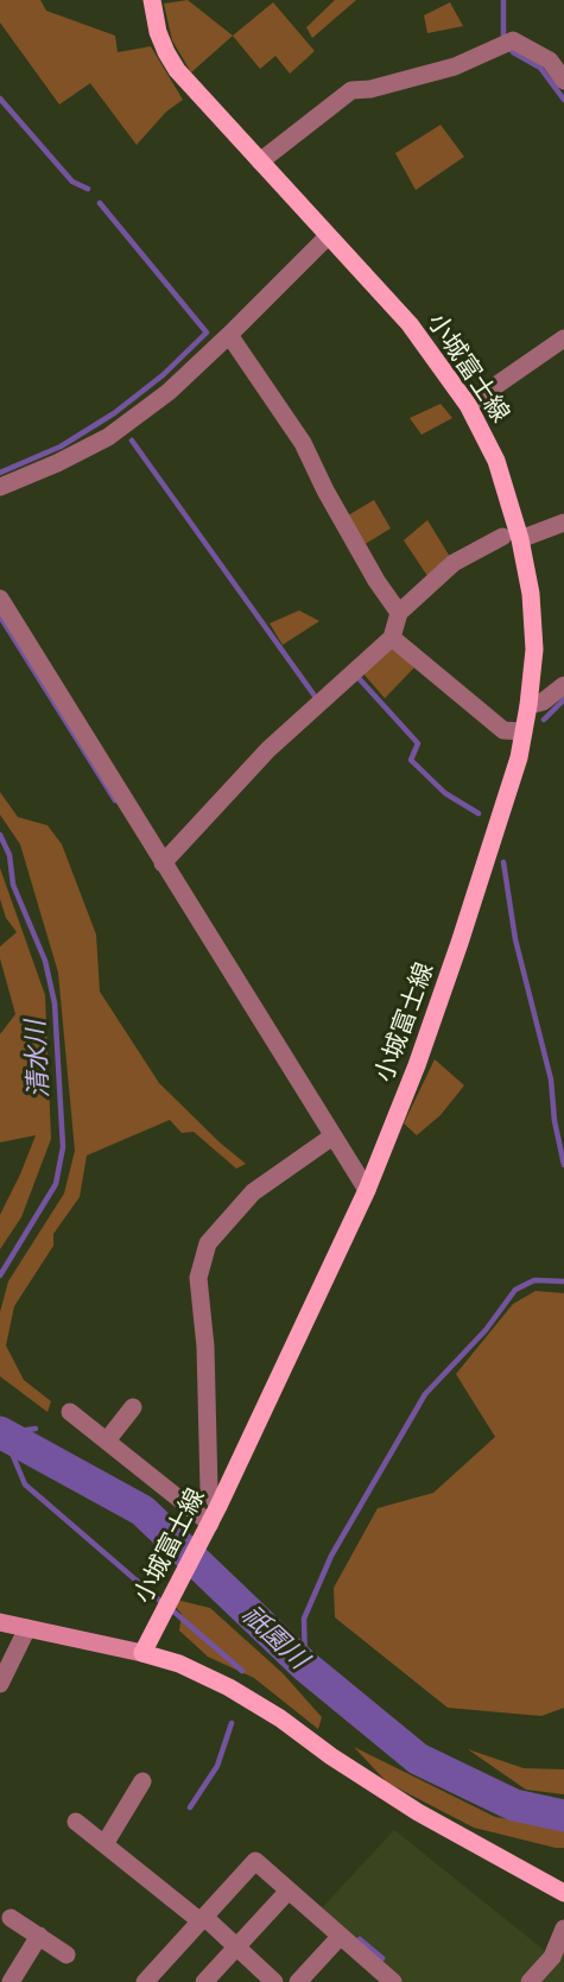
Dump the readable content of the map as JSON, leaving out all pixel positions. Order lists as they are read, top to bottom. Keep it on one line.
{"streets":{"main road":["小城富士線"]},"water":["清水川","祇園川"]}
